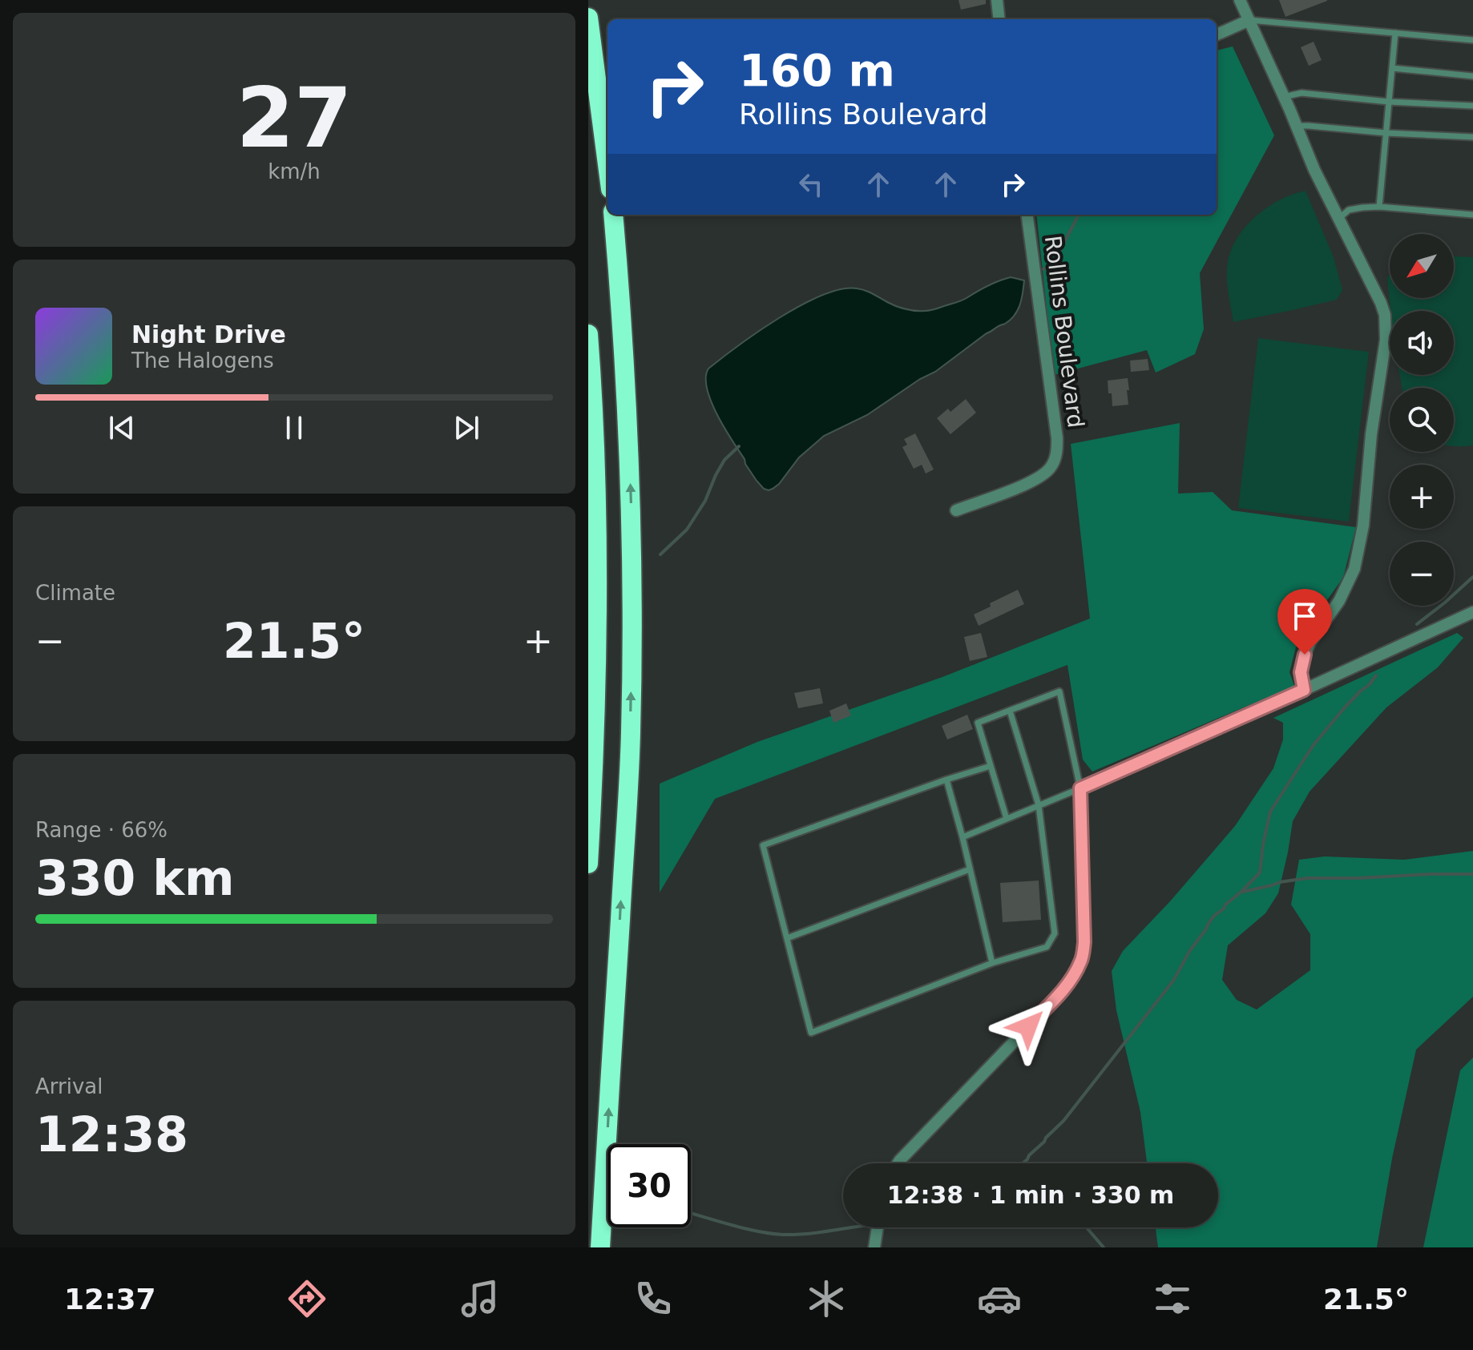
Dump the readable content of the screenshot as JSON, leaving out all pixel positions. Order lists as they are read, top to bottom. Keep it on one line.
{"streets":{"street":["Rollins Boulevard"]},"north":"bottom left","page":{"tile":[["27","km/h"],"Climate",["Range · 66%","330 km"],["Arrival","12:38"]],"turn":["160 m","Rollins Boulevard"],"map_buttons":["+","−"],"song":["Night Drive","The Halogens"],"heat":["−","21.5°","+"],"limit":"30","trip":"12:38 · 1 min · 330 m","tabs":["12:37","21.5°"]}}
